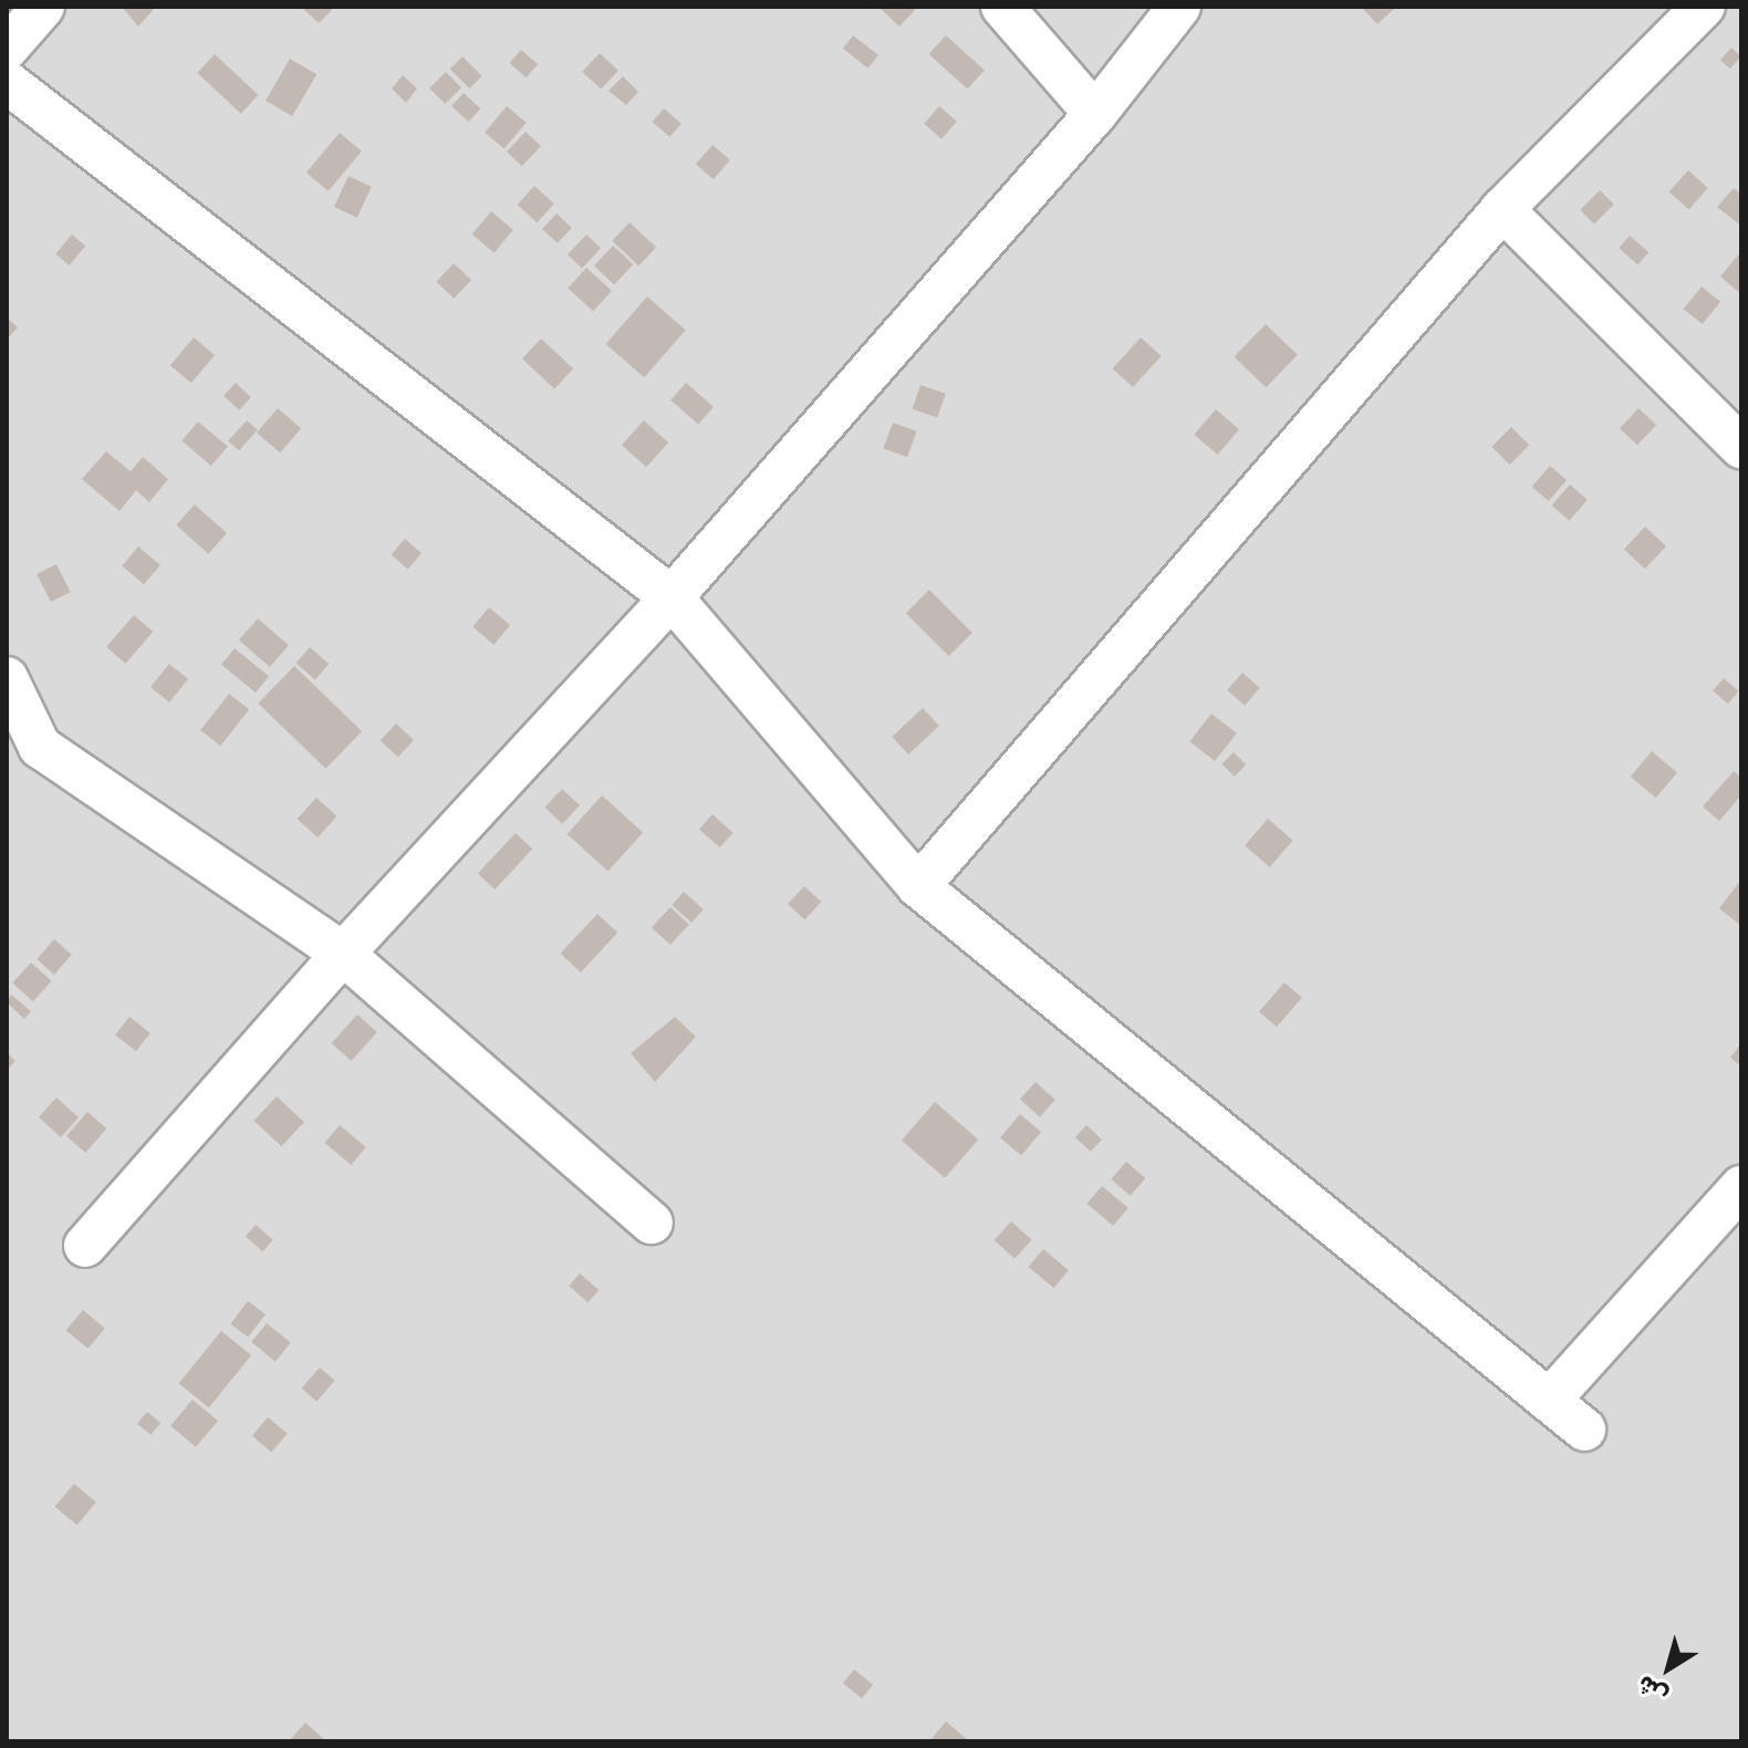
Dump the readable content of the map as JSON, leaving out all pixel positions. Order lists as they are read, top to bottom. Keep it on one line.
{"north":"bottom left"}
